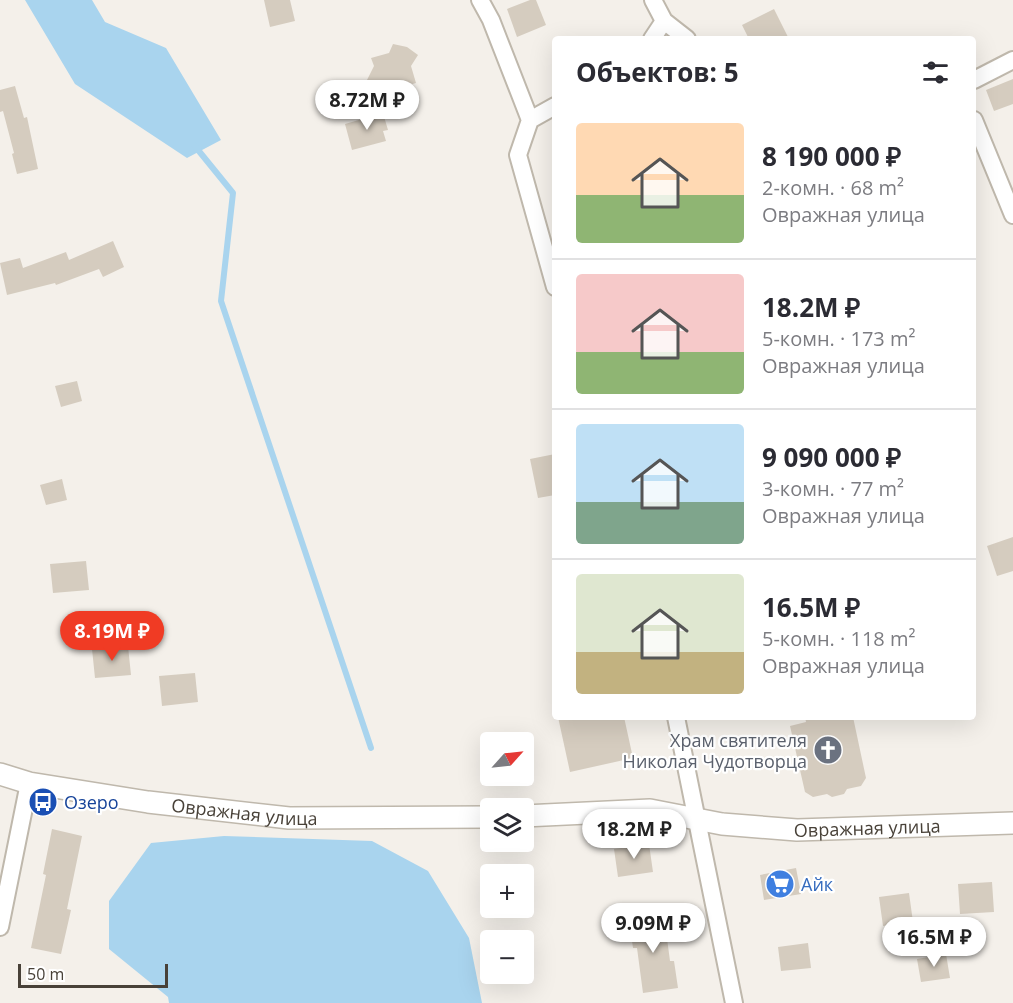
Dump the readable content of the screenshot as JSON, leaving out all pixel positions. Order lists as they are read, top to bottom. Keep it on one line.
{"streets":{"street":["Овражная улица"]},"places":{"church":["Храм святителя Николая Чудотворца"],"bus stop":["Озеро"],"supermarket":["Айк"]},"scale_bar":"50 m","north":"top right","page":{"heading":"Объектов: 5","price":["8.72M ₽","8.19M ₽","18.2M ₽","9.09M ₽","16.5M ₽"],"list":[{"name":"8 190 000 ₽","note":"2-комн. · 68 m² · Овражная улица"},{"name":"18.2M ₽","note":"5-комн. · 173 m² · Овражная улица"},{"name":"9 090 000 ₽","note":"3-комн. · 77 m² · Овражная улица"},{"name":"16.5M ₽","note":"5-комн. · 118 m² · Овражная улица"}],"map_buttons":["+","−"],"scale":"50 m"}}
